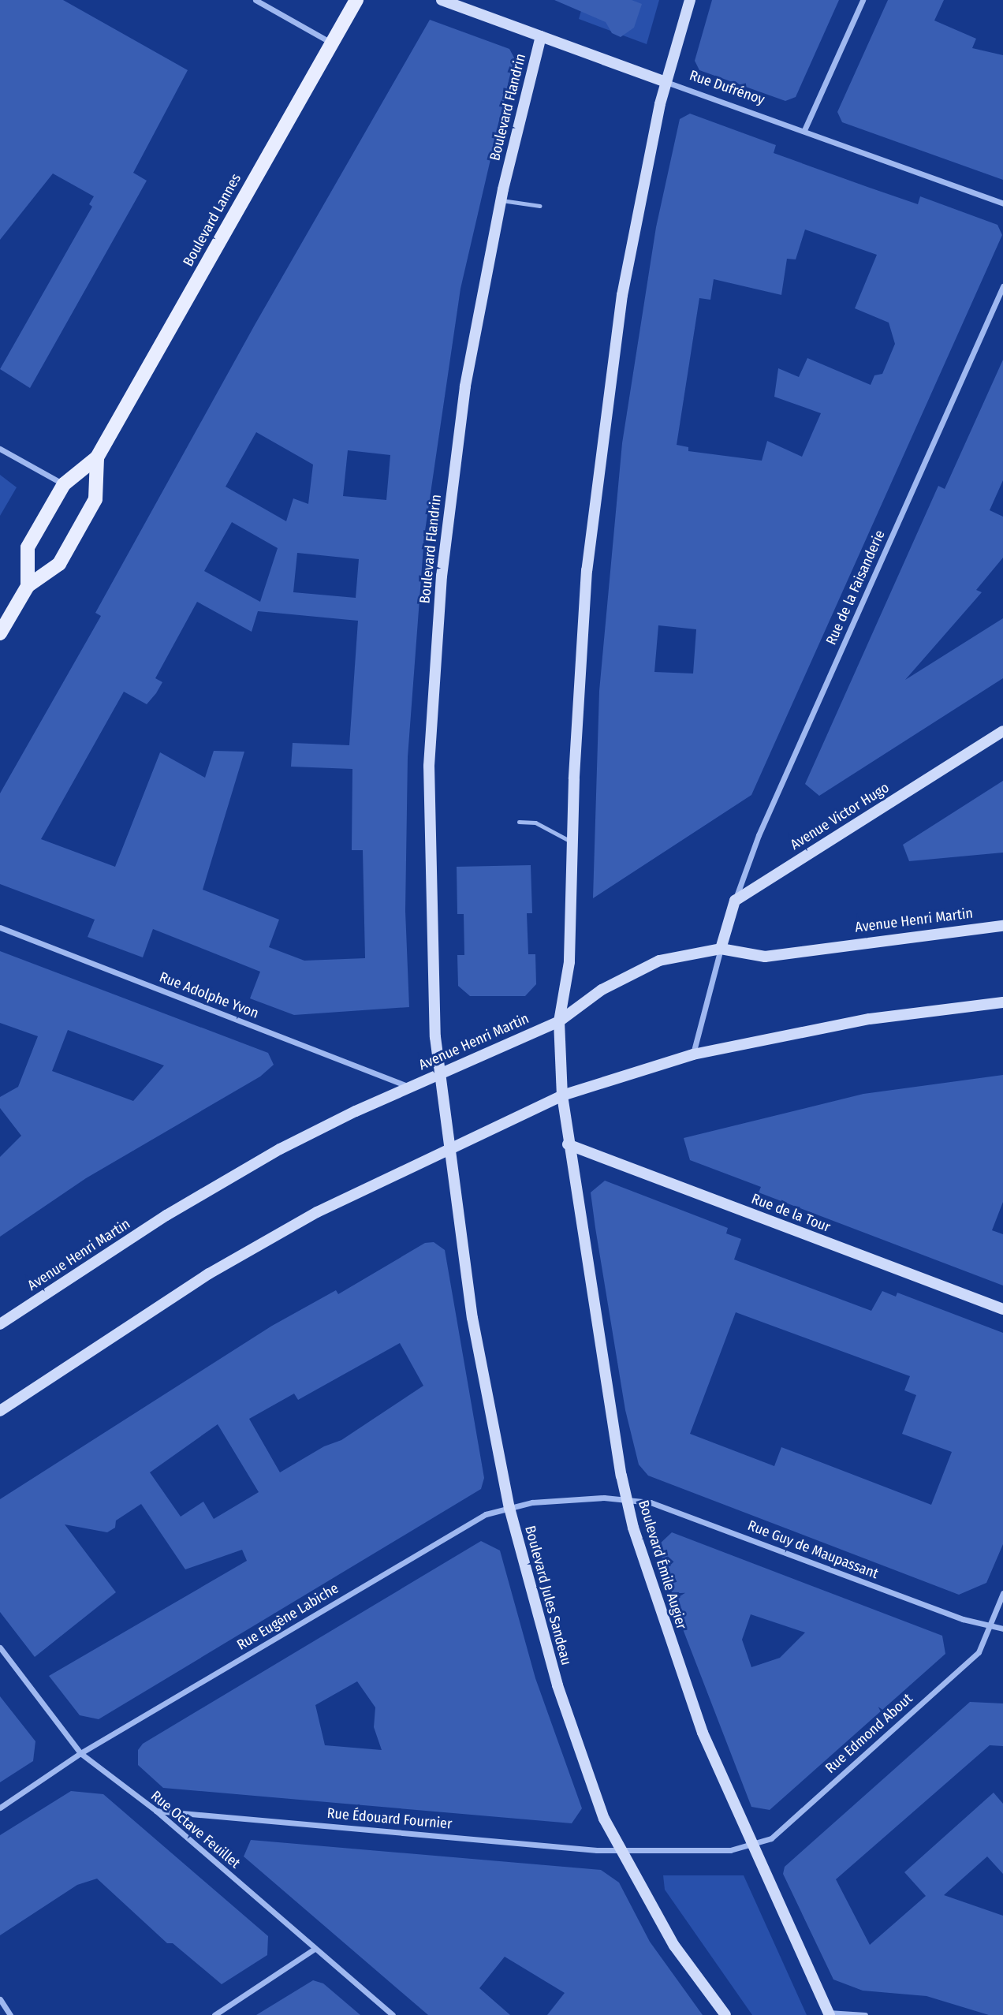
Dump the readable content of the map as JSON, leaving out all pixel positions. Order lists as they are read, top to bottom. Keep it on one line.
{"streets":{"main road":["Boulevard Lannes"],"street":["Rue Dufrénoy","Boulevard Flandrin","Rue de la Faisanderie","Avenue Victor Hugo","Avenue Henri Martin","Rue Adolphe Yvon","Rue de la Tour","Rue Guy de Maupassant","Boulevard Émile Augier","Boulevard Jules Sandeau","Rue Eugène Labiche","Rue Edmond About","Rue Édouard Fournier","Rue Octave Feuillet"]},"crossings":[["Rue Dufrénoy","Boulevard Flandrin"],["Boulevard Flandrin","Avenue Henri Martin"],["Boulevard Flandrin","Boulevard Jules Sandeau"],["Rue de la Faisanderie","Avenue Victor Hugo"],["Avenue Henri Martin","Rue Adolphe Yvon"],["Avenue Henri Martin","Boulevard Émile Augier"],["Rue de la Tour","Boulevard Émile Augier"],["Rue Guy de Maupassant","Boulevard Émile Augier"],["Rue Guy de Maupassant","Boulevard Jules Sandeau"],["Rue Guy de Maupassant","Rue Eugène Labiche"],["Rue Guy de Maupassant","Rue Edmond About"],["Boulevard Émile Augier","Rue Edmond About"],["Boulevard Jules Sandeau","Rue Eugène Labiche"],["Boulevard Jules Sandeau","Rue Edmond About"],["Boulevard Jules Sandeau","Rue Édouard Fournier"],["Rue Eugène Labiche","Rue Octave Feuillet"],["Rue Edmond About","Rue Édouard Fournier"],["Rue Édouard Fournier","Rue Octave Feuillet"]]}
